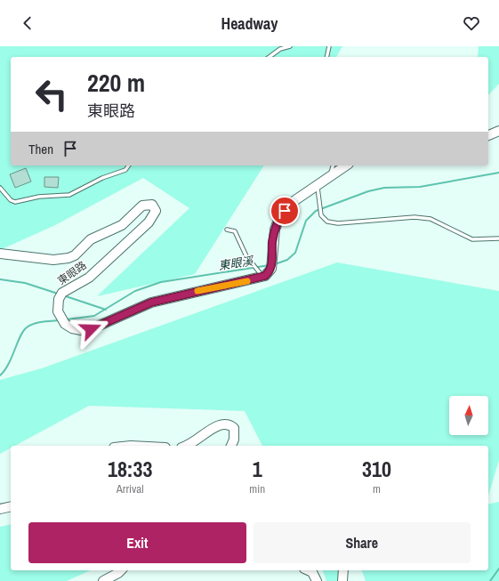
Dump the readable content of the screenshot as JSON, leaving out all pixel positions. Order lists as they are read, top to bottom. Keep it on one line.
{"streets":{"street":["東眼路"]},"water":["東眼溪"],"north":"top","page":{"header":"Headway","turn":["220 m","東眼路"],"then":"Then","eta":["18:33","Arrival","1","min","310","m"],"buttons":["Exit","Share"]}}
